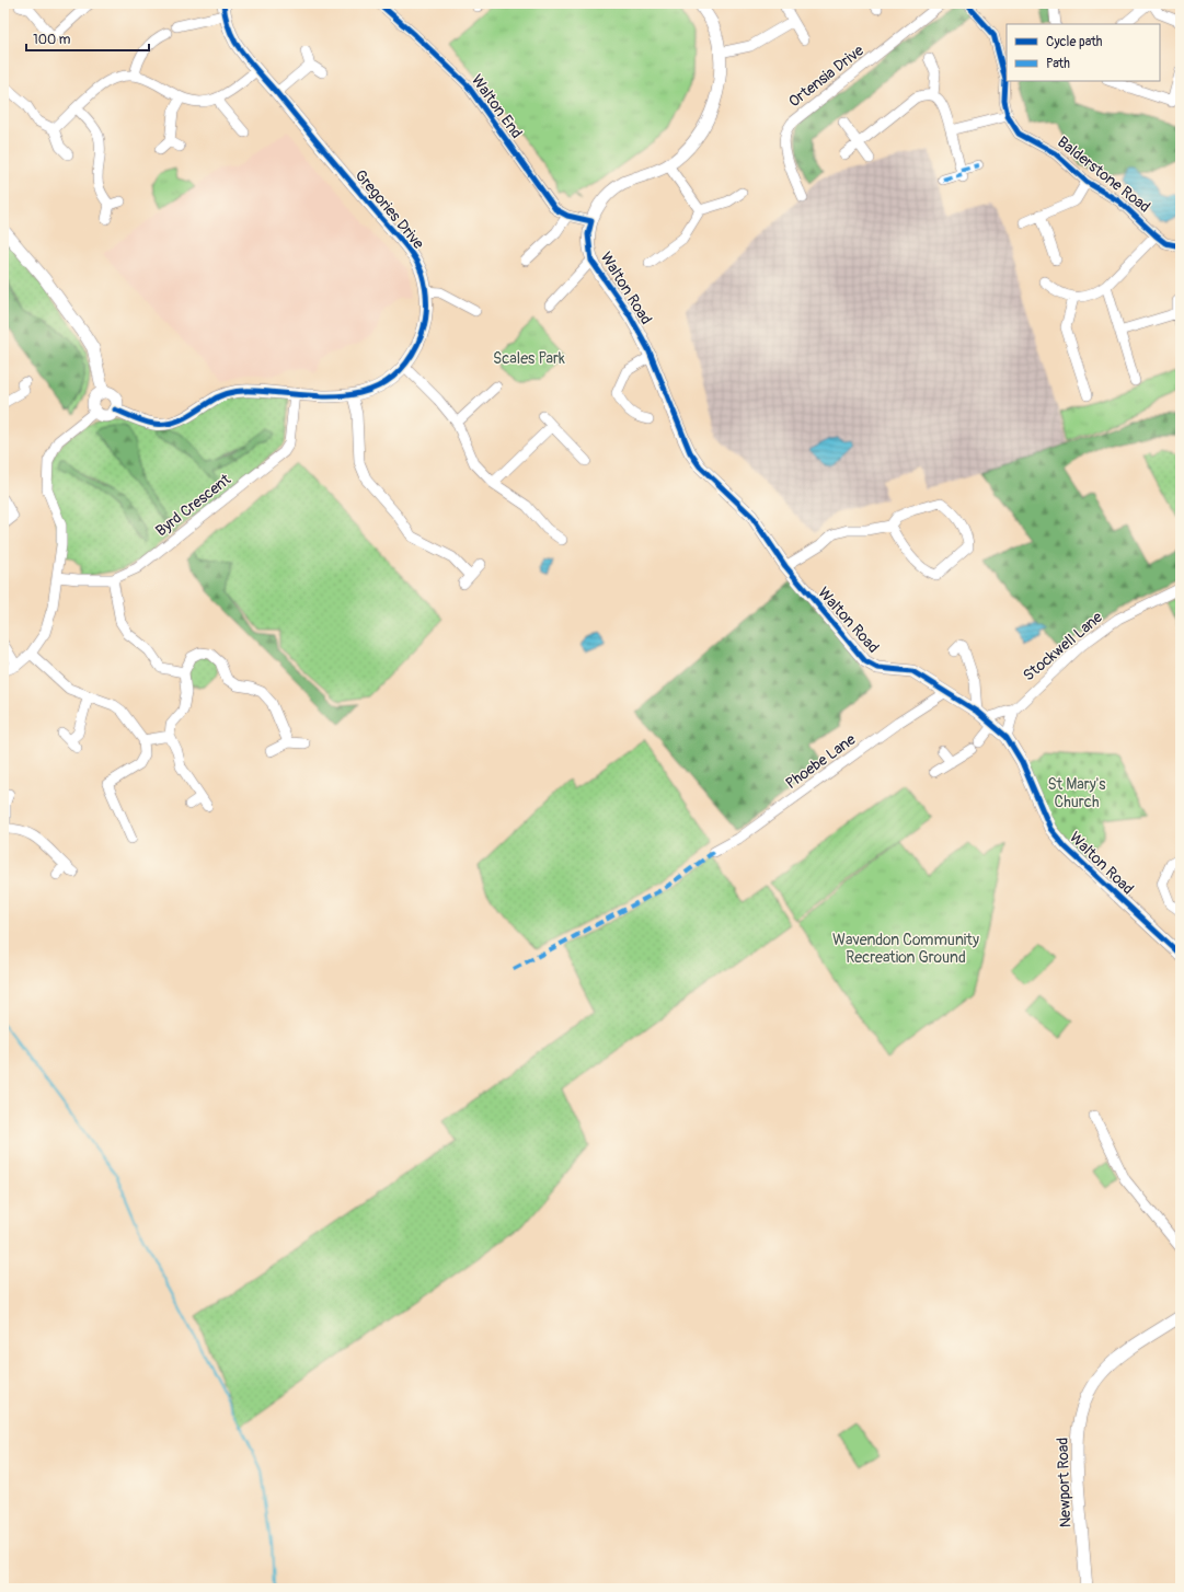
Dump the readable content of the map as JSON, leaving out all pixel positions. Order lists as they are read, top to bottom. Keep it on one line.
{"streets":{"street":["Ortensia Drive","Walton End","Balderstone Road","Gregories Drive","Walton Road","Byrd Crescent","Stockwell Lane","Phoebe Lane","Newport Road"]},"crossings":[["Walton End","Walton Road"],["Gregories Drive","Byrd Crescent"],["Walton Road","Stockwell Lane"],["Walton Road","Phoebe Lane"]],"parks":["Scales Park","St Mary's Church","Wavendon Community Recreation Ground"],"legend":["Cycle path","Path"],"scale_bar":"100 m"}
